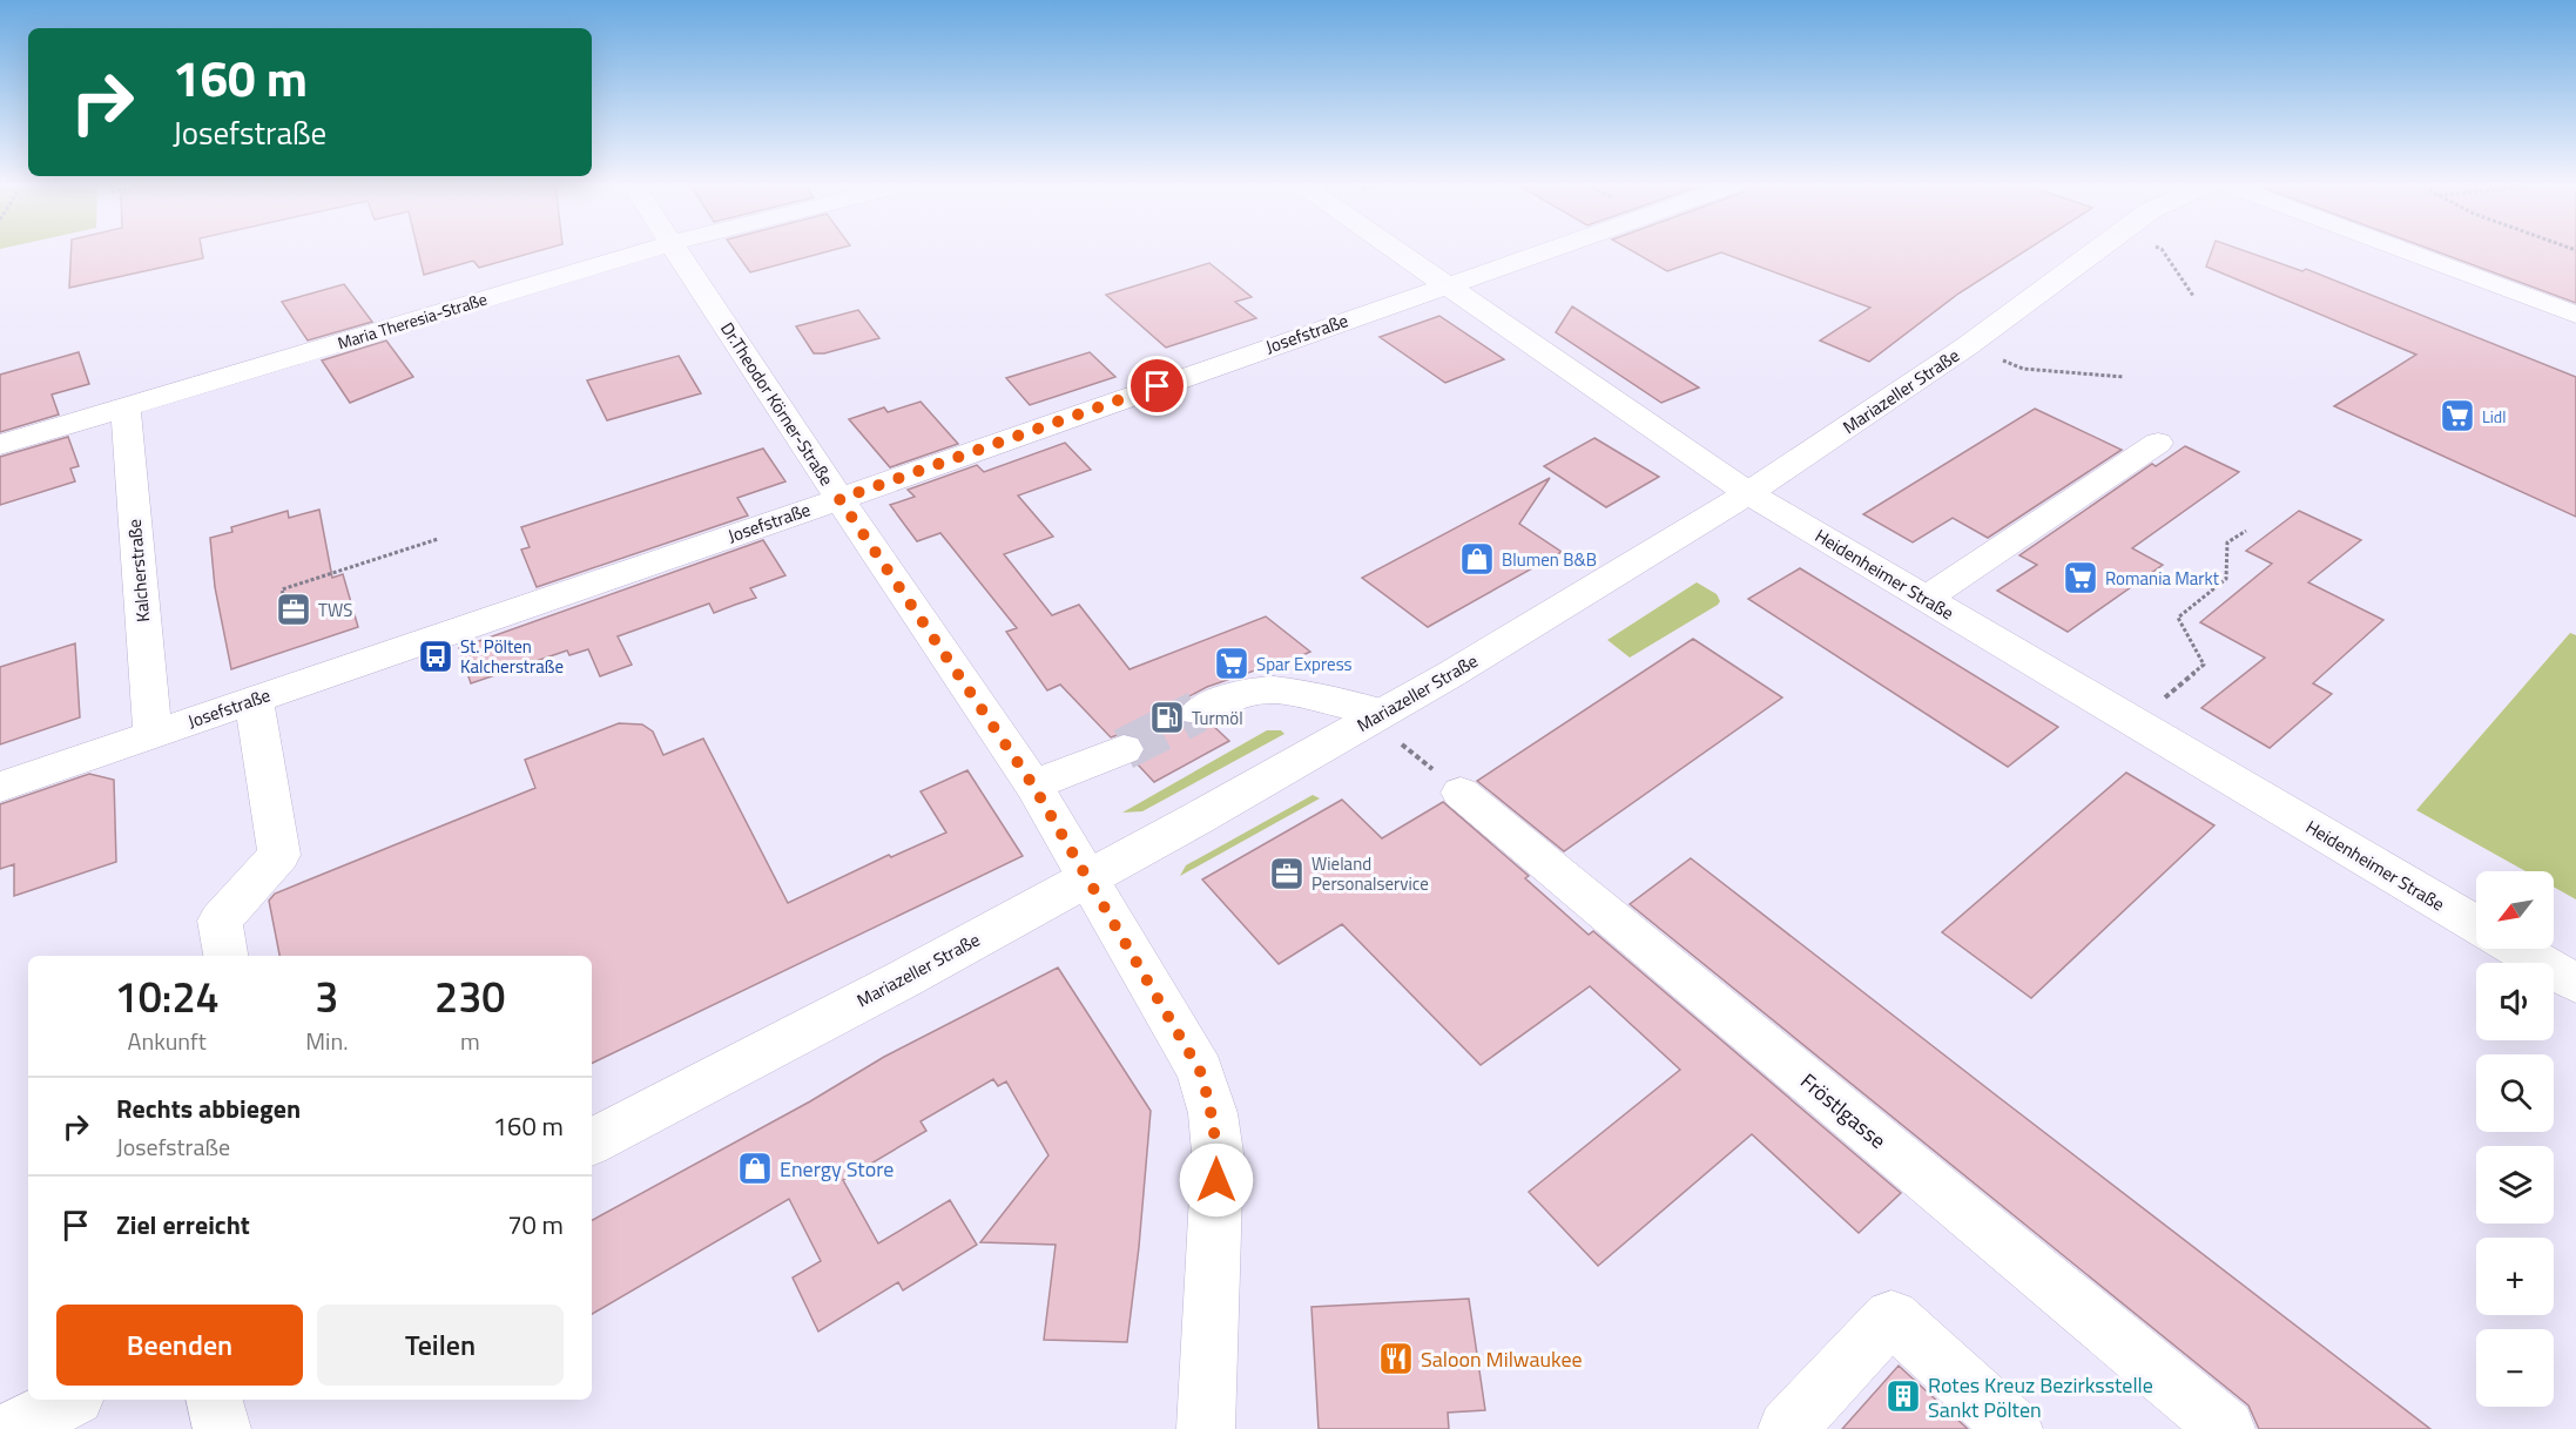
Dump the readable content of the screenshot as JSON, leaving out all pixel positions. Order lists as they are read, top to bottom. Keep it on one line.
{"streets":{"street":["Maria Theresia-Straße","Josefstraße","Mariazeller Straße","Dr.Theodor Körner-Straße","Kalcherstraße","Heidenheimer Straße","Fröstlgasse"]},"crossings":[["Maria Theresia-Straße","Kalcherstraße"],["Josefstraße","Dr.Theodor Körner-Straße"],["Josefstraße","Kalcherstraße"],["Josefstraße","Heidenheimer Straße"],["Mariazeller Straße","Dr.Theodor Körner-Straße"],["Mariazeller Straße","Heidenheimer Straße"]],"places":{"supermarket":["Lidl","Romania Markt","Spar Express"],"shop":["Blumen B&B","Energy Store"],"office":["TWS","Wieland Personalservice"],"bus stop":["St. Pölten Kalcherstraße"],"fuel station":["Turmöl"],"restaurant":["Saloon Milwaukee"],"building":["Rotes Kreuz Bezirksstelle Sankt Pölten"]},"north":"bottom left","page":{"turn":["160 m","Josefstraße"],"map_buttons":["+","−"],"eta":["10:24","Ankunft","3","Min.","230","m"],"list":[{"name":"Rechts abbiegen","note":"Josefstraße","value":"160 m"},{"name":"Ziel erreicht","value":"70 m"}],"buttons":["Beenden","Teilen"]}}
